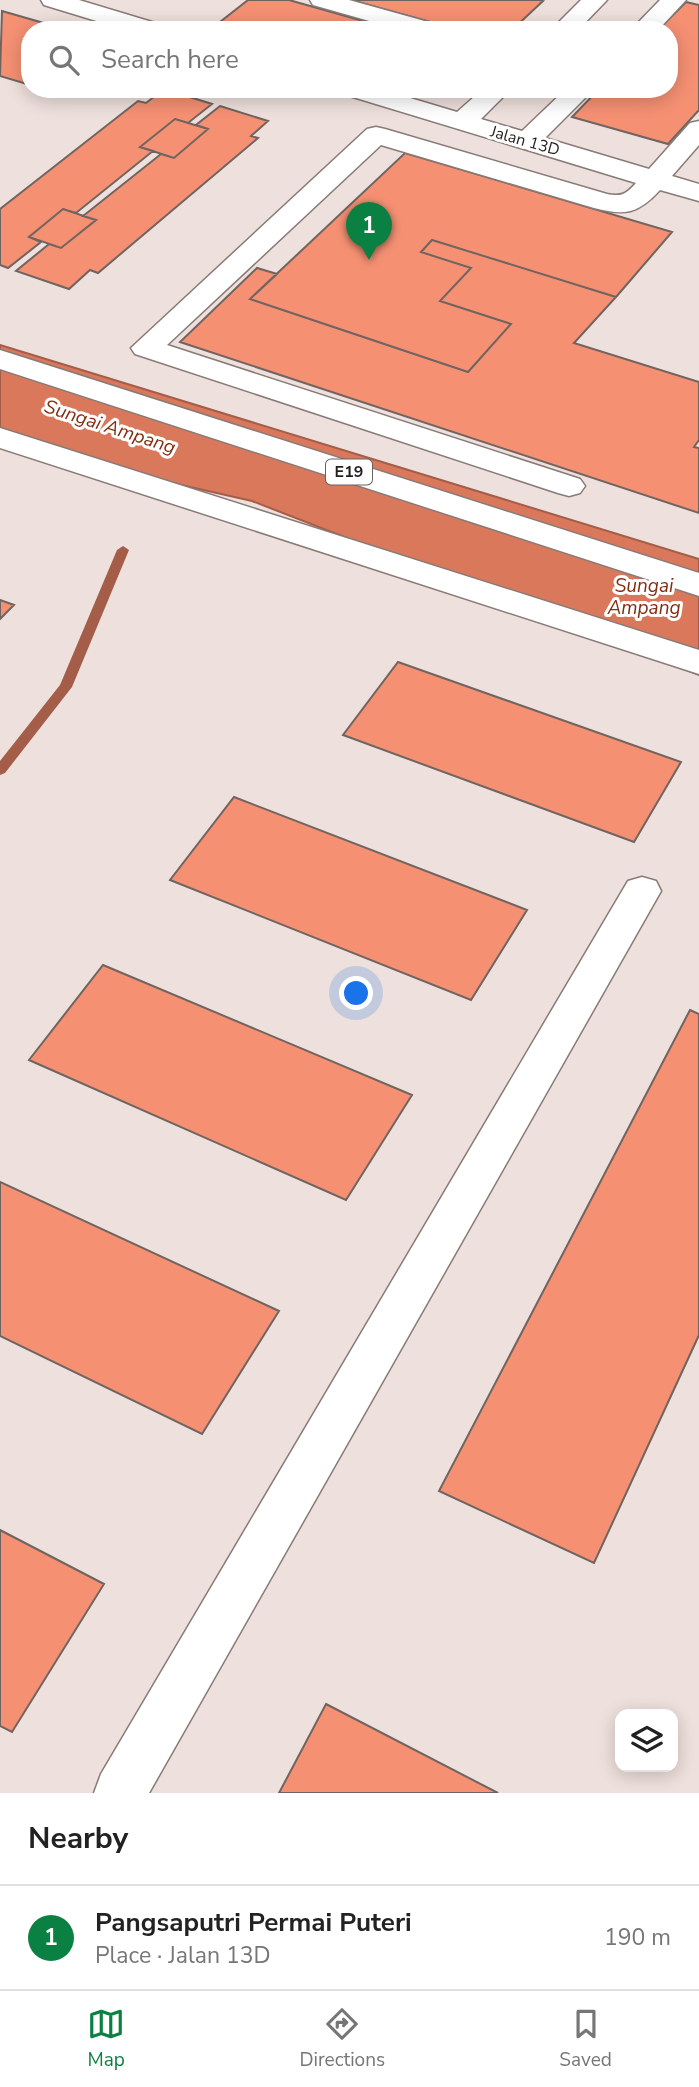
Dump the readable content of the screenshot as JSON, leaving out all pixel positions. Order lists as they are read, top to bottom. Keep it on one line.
{"streets":{"main road":["Jalan 13D","E19"]},"water":["Sungai Ampang"],"page":{"search":"Search here","pins":"1","heading":"Nearby","list":[{"mark":"1","name":"Pangsaputri Permai Puteri","note":"Place · Jalan 13D","value":"190 m"}],"nav":["Map","Directions","Saved"]}}
